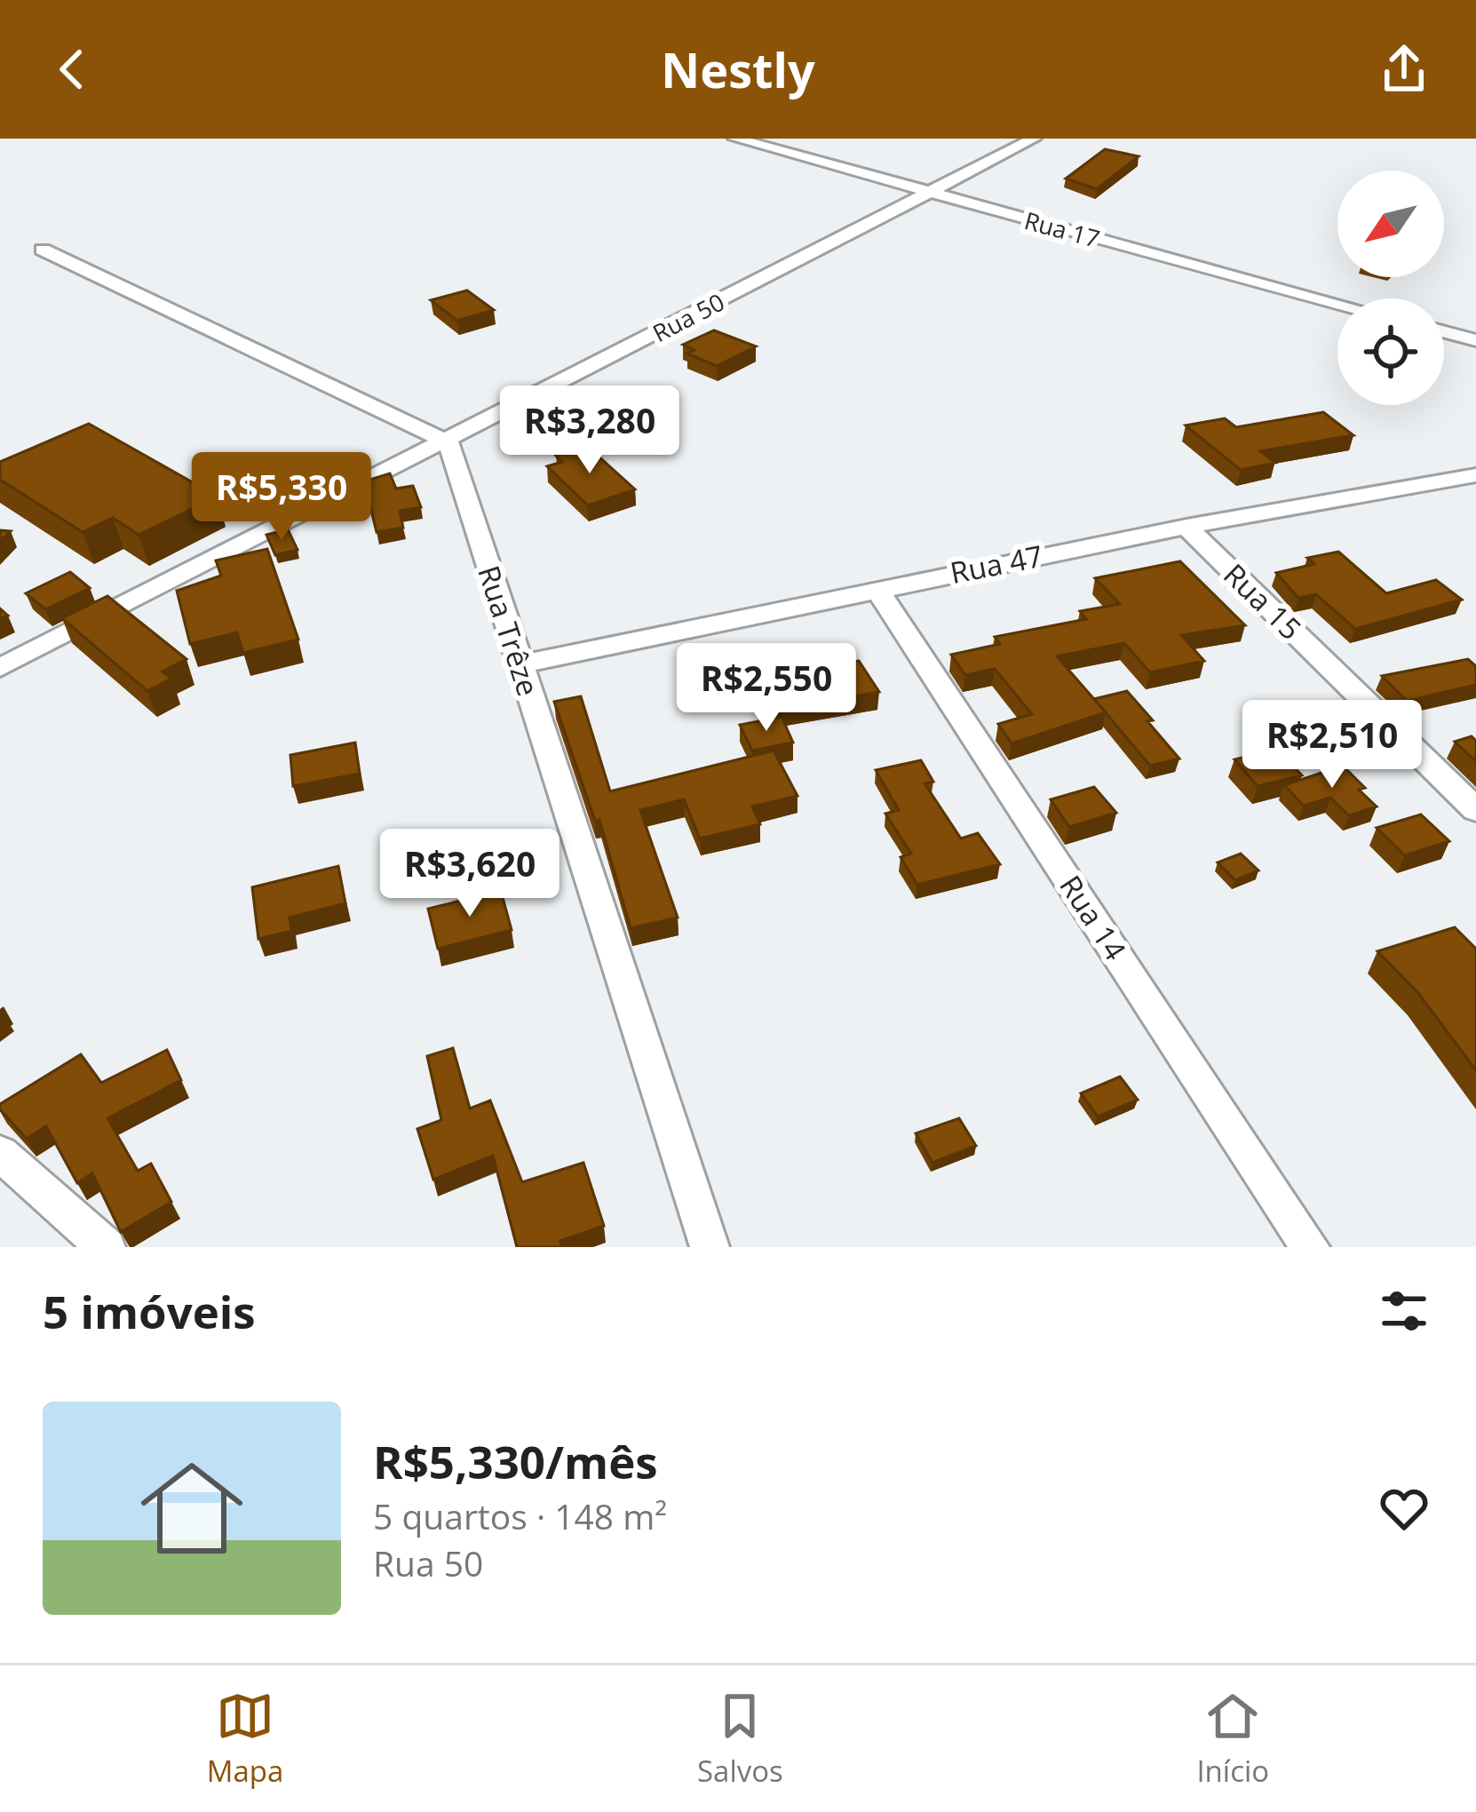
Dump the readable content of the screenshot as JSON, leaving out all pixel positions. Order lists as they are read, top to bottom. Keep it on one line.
{"streets":{"street":["Rua 17","Rua 50","Rua 47","Rua 15","Rua Trêze","Rua 14"]},"crossings":[["Rua 17","Rua 50"],["Rua 50","Rua Trêze"],["Rua 47","Rua 15"],["Rua 47","Rua Trêze"],["Rua 47","Rua 14"]],"north":"bottom left","page":{"header":"Nestly","price":["R$3,280","R$5,330","R$2,550","R$2,510","R$3,620"],"heading":"5 imóveis","list":[{"name":"R$5,330/mês","note":"5 quartos · 148 m² · Rua 50"}],"tabs":["Mapa","Salvos","Início"]}}
